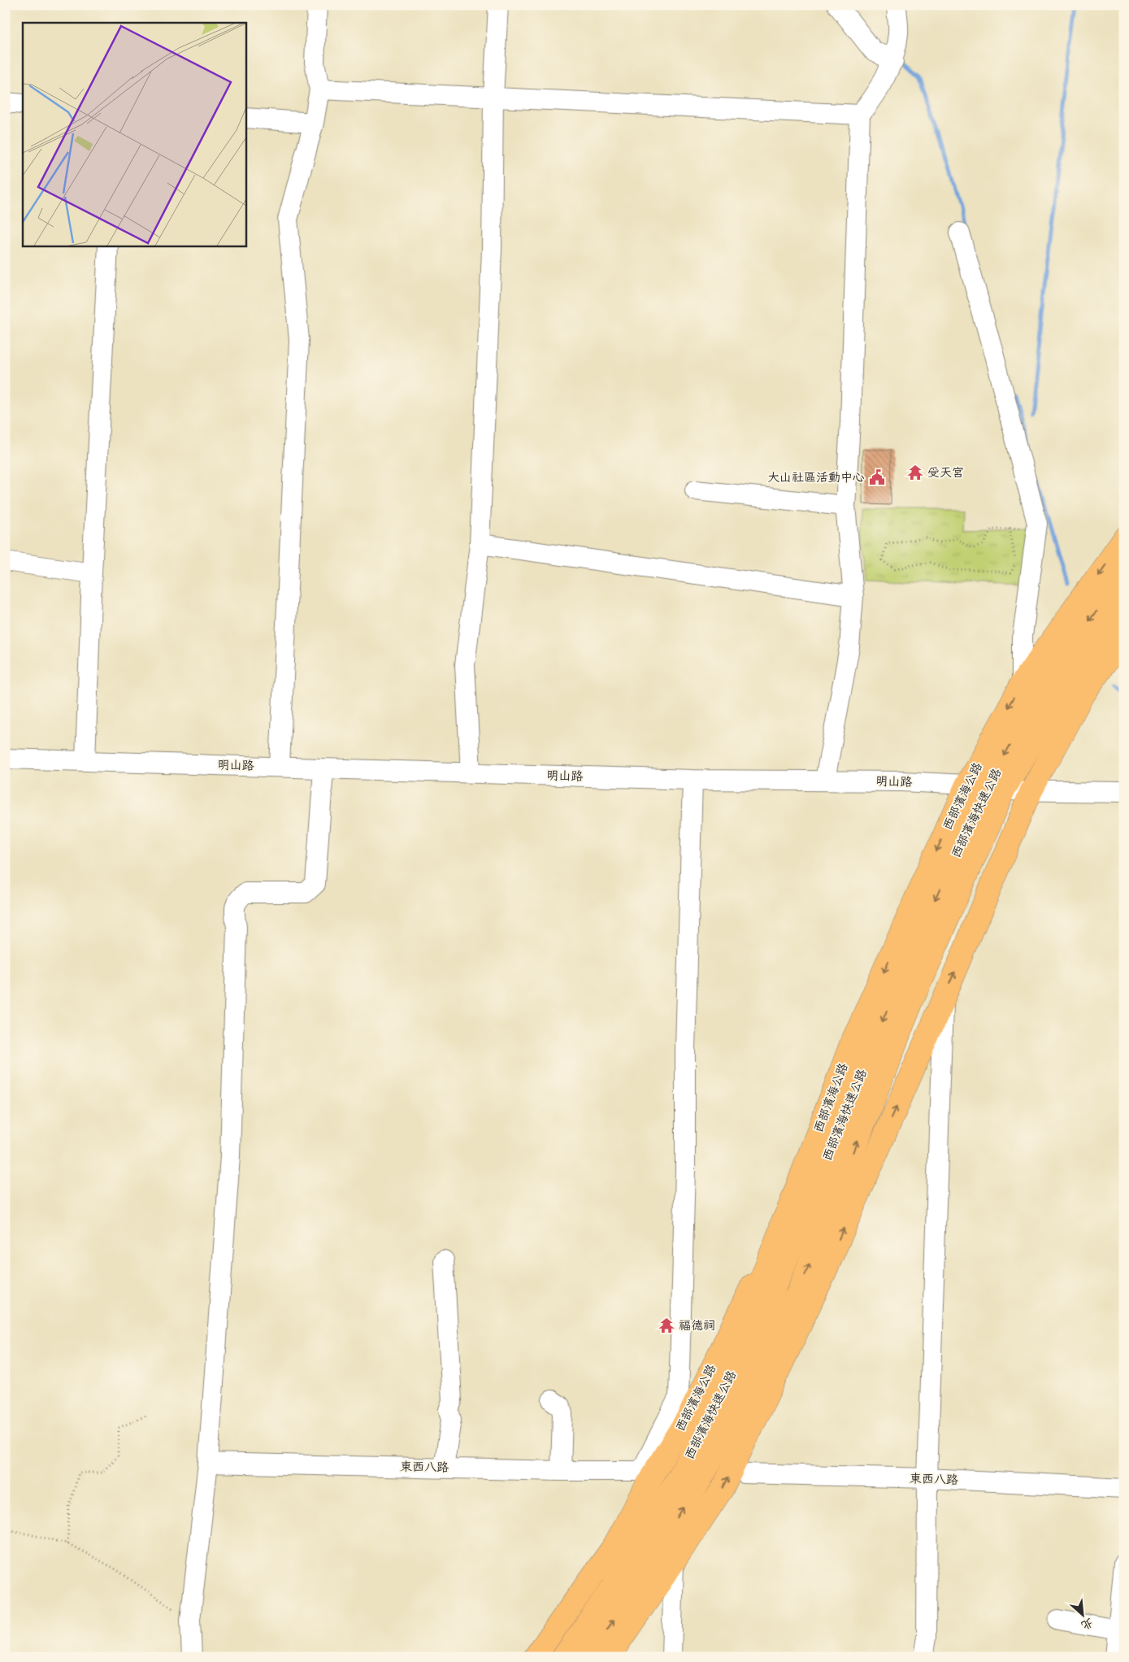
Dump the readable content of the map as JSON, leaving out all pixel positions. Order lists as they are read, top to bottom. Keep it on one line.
{"streets":{"main road":["西部濱海公路","西部濱海快速公路"],"street":["明山路","東西八路"]},"crossings":[["明山路","西部濱海公路"],["明山路","西部濱海快速公路"],["西部濱海公路","西部濱海快速公路"],["西部濱海公路","東西八路"]],"places":{"temple":["受天宮","福德祠"],"public building":["大山社區活動中心"]},"north":"bottom right"}
